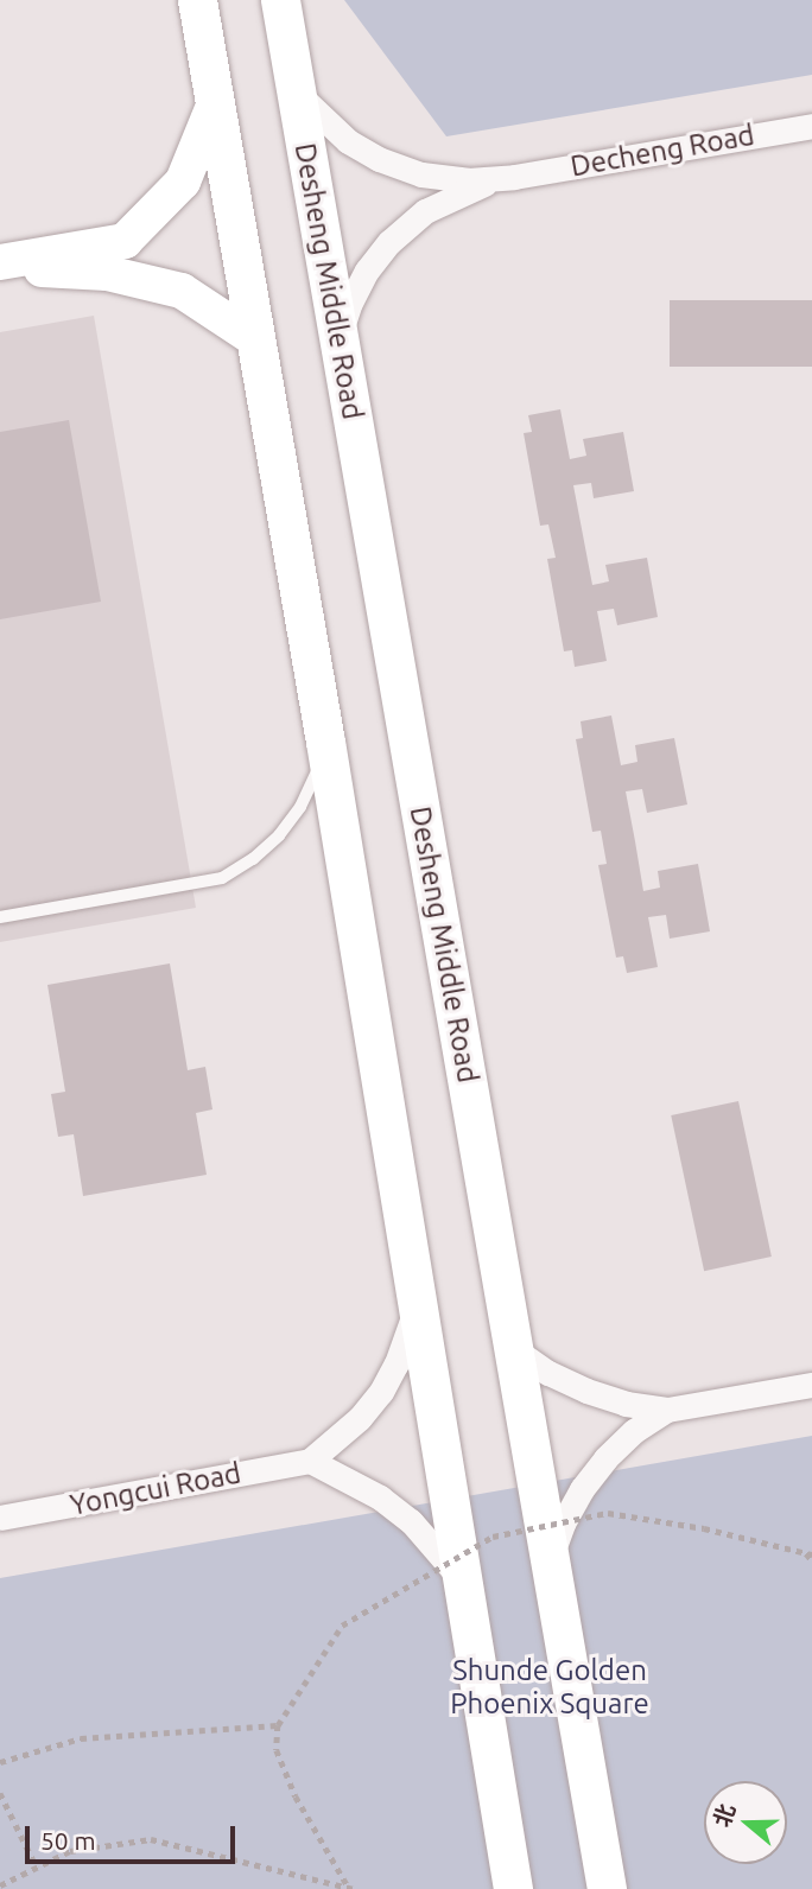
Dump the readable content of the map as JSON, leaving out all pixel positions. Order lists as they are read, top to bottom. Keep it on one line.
{"streets":{"main road":["Desheng Middle Road"],"street":["Decheng Road","Yongcui Road"]},"crossings":[["Decheng Road","Desheng Middle Road"]],"parks":["Shunde Golden Phoenix Square"],"scale_bar":"50 m","north":"left"}
